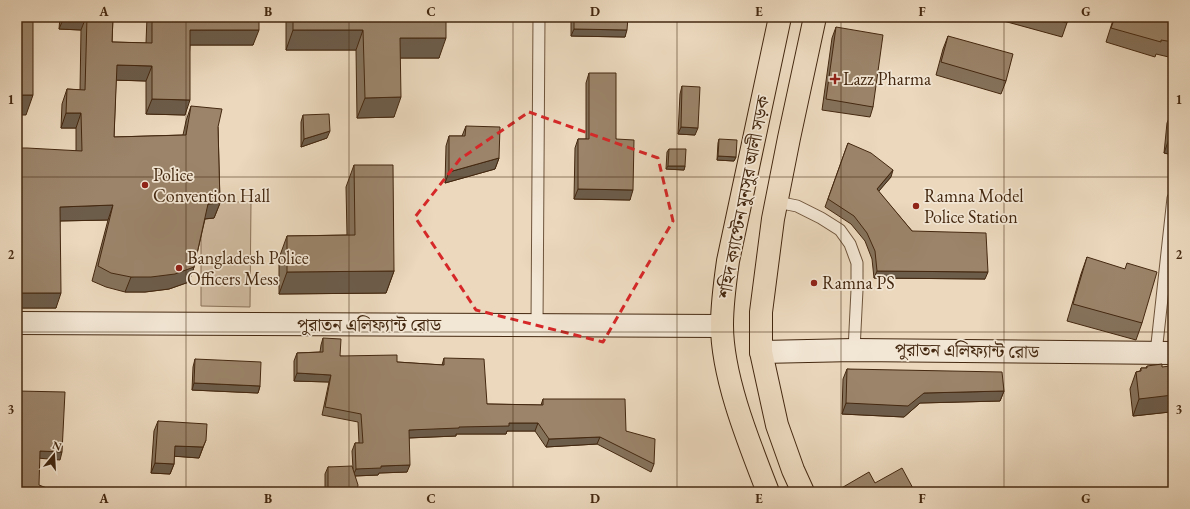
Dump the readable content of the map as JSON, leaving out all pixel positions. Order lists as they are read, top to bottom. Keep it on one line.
{"streets":{"main road":["শহিদ ক্যাপ্টেন মুনসুর আলী সড়ক"],"street":["পুরাতন এলিফ্যান্ট রোড"]},"crossings":[["শহিদ ক্যাপ্টেন মুনসুর আলী সড়ক","পুরাতন এলিফ্যান্ট রোড"]],"places":{"health":["Lazz Pharma"],"other":["Police Convention Hall","Ramna Model Police Station","Bangladesh Police Officers Mess","Ramna PS"]},"north":"top","grid":{"columns":["A","B","C","D","E","F","G"],"rows":["1","2","3"]}}
